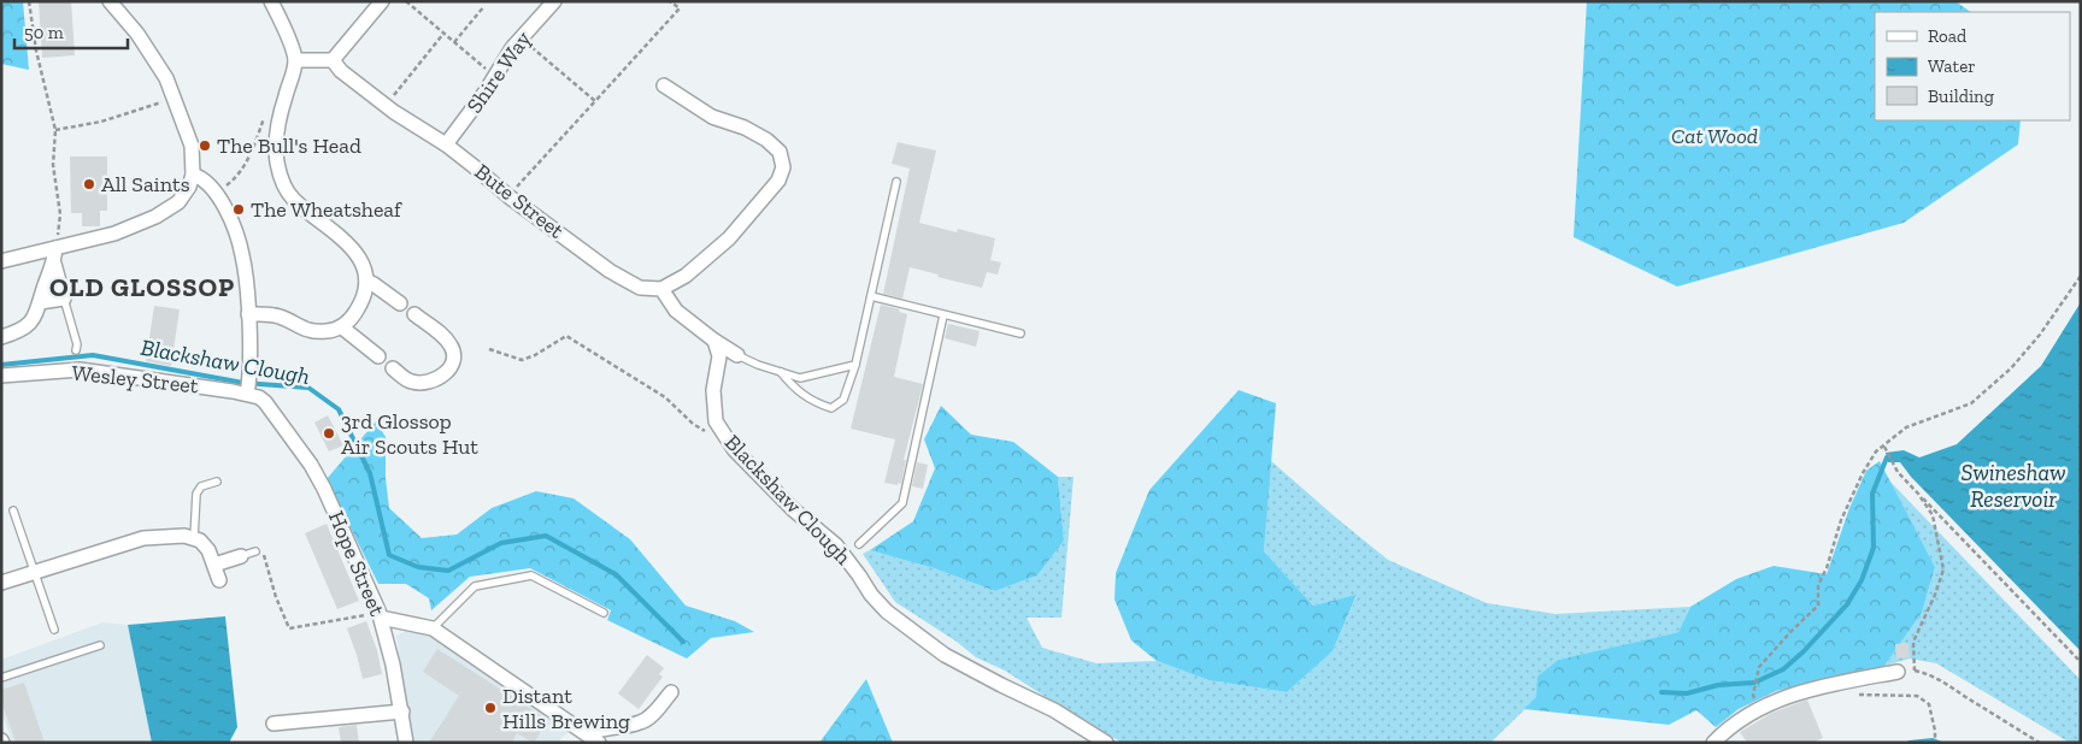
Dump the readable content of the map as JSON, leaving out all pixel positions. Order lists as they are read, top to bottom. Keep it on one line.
{"streets":{"street":["Shire Way","Bute Street","Wesley Street","Blackshaw Clough","Hope Street"]},"crossings":[["Shire Way","Bute Street"],["Wesley Street","Hope Street"]],"districts":["OLD GLOSSOP"],"water":["Blackshaw Clough","Swineshaw Reservoir"],"parks":["Cat Wood"],"places":["The Bull's Head","All Saints","The Wheatsheaf","3rd Glossop Air Scouts Hut","Distant Hills Brewing"],"legend":["Road","Water","Building"],"scale_bar":"50 m"}
